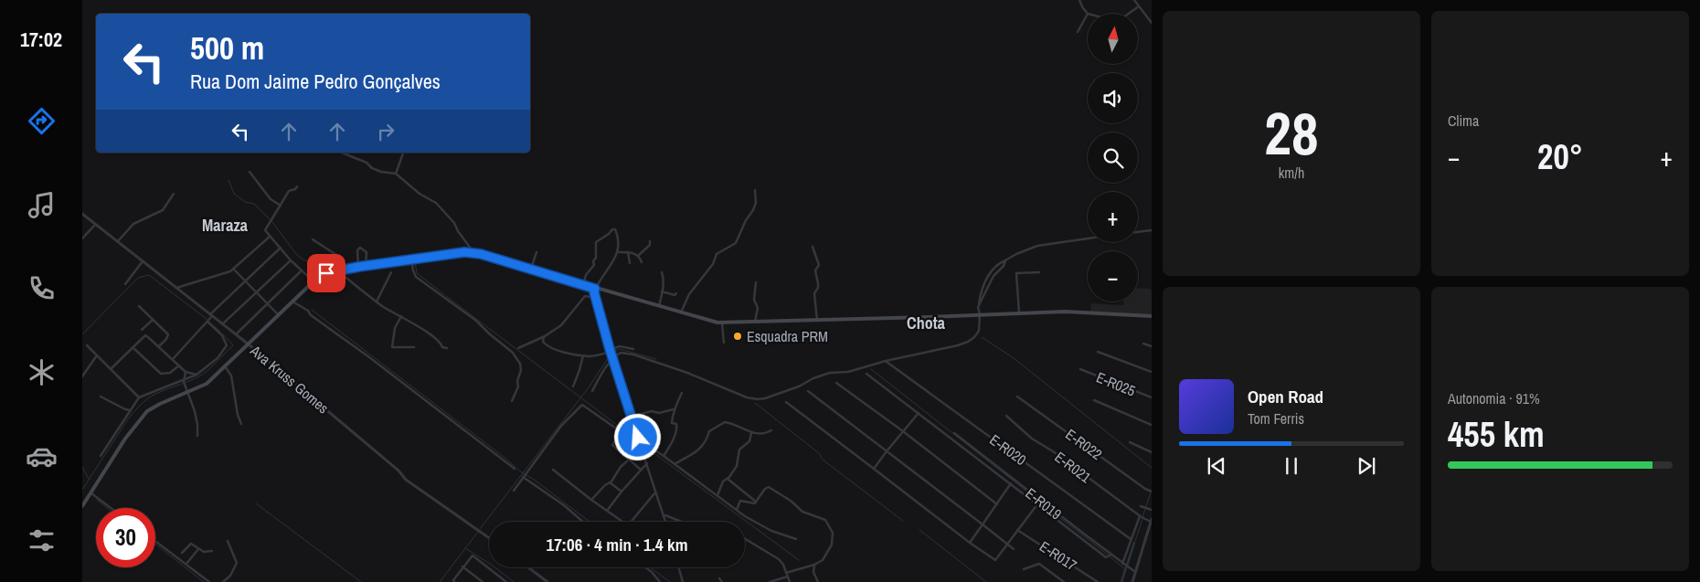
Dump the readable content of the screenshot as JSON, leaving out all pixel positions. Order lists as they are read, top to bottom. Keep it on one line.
{"streets":{"street":["Ava Kruss Gomes","E-R025","E-R022","E-R020","E-R021","E-R019","E-R017"]},"districts":["Maraza","Chota"],"places":["Esquadra PRM"],"north":"top","page":{"tabs":"17:02","tile":[["28","km/h"],"Clima",["Autonomia · 91%","455 km"]],"map_buttons":["+","−"],"turn":["500 m","Rua Dom Jaime Pedro Gonçalves"],"heat":["−","20°","+"],"song":["Open Road","Tom Ferris"],"limit":"30","trip":"17:06 · 4 min · 1.4 km"}}
